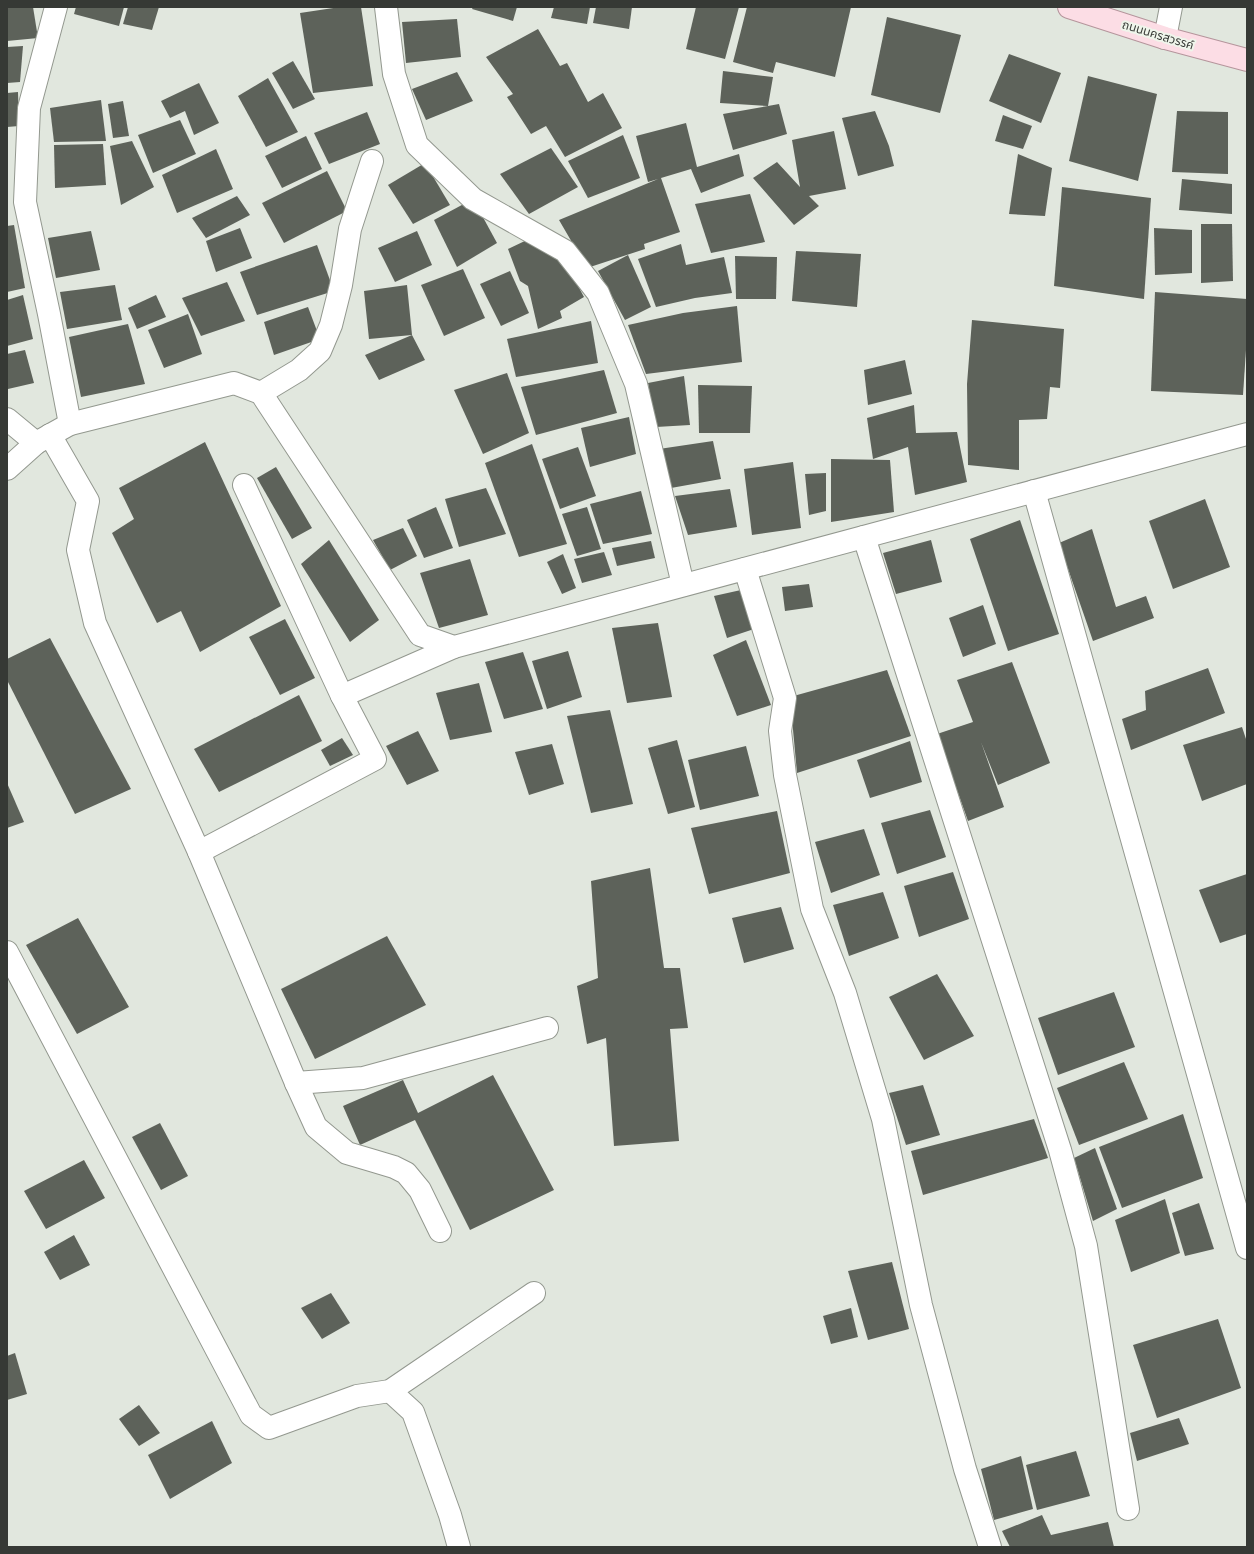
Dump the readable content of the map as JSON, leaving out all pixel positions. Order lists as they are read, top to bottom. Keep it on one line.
{"streets":{"main road":["ถนนนครสวรรค์"]}}
